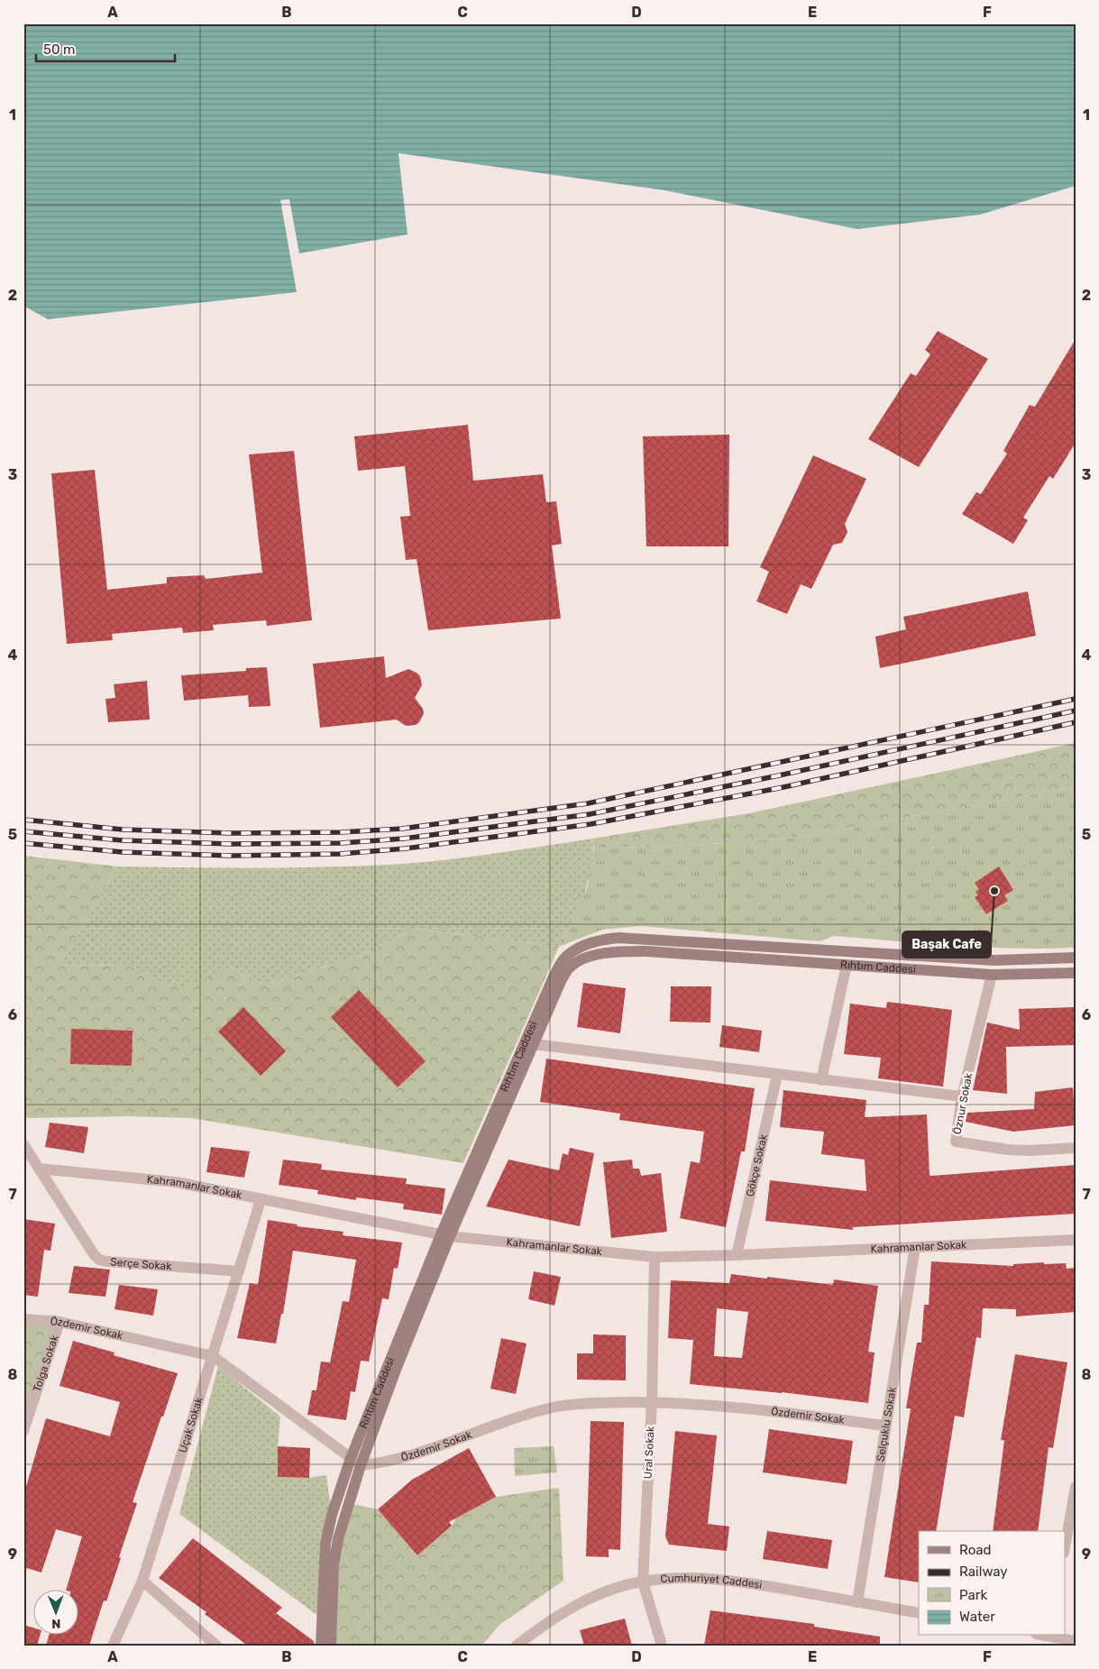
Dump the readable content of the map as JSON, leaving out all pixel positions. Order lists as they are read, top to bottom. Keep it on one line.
{"streets":{"main road":["Rıhtım Caddesi"],"street":["Öznur Sokak","Gökçe Sokak","Kahramanlar Sokak","Serçe Sokak","Özdemir Sokak","Tolga Sokak","Uçak Sokak","Selçuklu Sokak","Ural Sokak","Cumhuriyet Caddesi"]},"crossings":[["Rıhtım Caddesi","Öznur Sokak"],["Rıhtım Caddesi","Kahramanlar Sokak"],["Rıhtım Caddesi","Özdemir Sokak"],["Gökçe Sokak","Kahramanlar Sokak"],["Kahramanlar Sokak","Serçe Sokak"],["Kahramanlar Sokak","Uçak Sokak"],["Kahramanlar Sokak","Selçuklu Sokak"],["Kahramanlar Sokak","Ural Sokak"],["Serçe Sokak","Uçak Sokak"],["Özdemir Sokak","Tolga Sokak"],["Özdemir Sokak","Uçak Sokak"],["Özdemir Sokak","Selçuklu Sokak"],["Özdemir Sokak","Ural Sokak"],["Selçuklu Sokak","Cumhuriyet Caddesi"],["Ural Sokak","Cumhuriyet Caddesi"]],"places":["Başak Cafe"],"legend":["Road","Railway","Park","Water"],"scale_bar":"50 m","north":"bottom","grid":{"columns":["A","B","C","D","E","F"],"rows":["1","2","3","4","5","6","7","8","9"]}}
